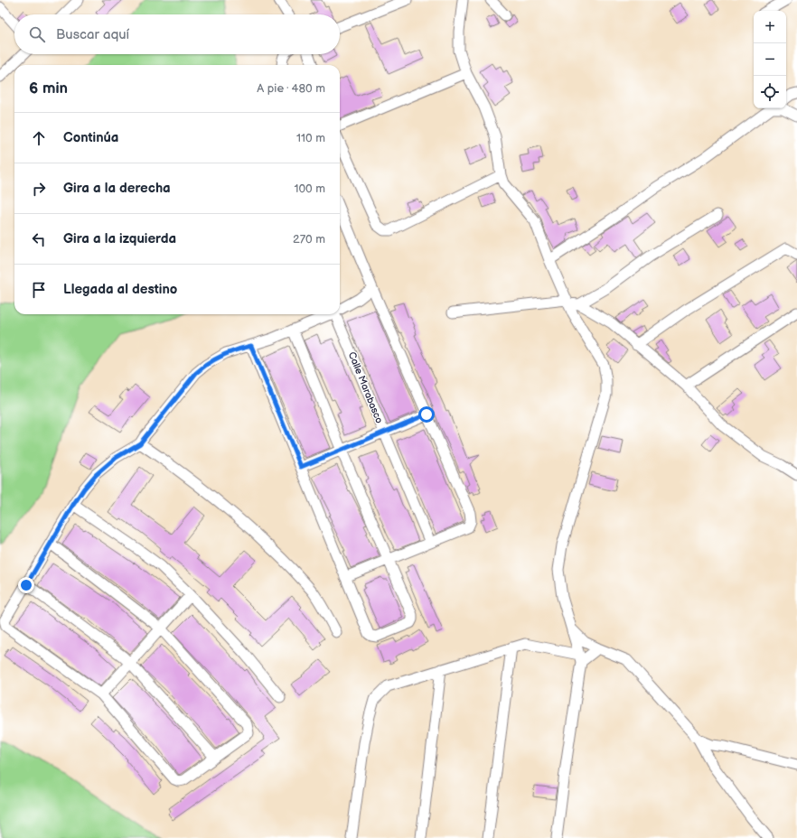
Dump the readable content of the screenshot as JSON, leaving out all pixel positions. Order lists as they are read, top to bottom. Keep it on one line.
{"streets":{"street":["Calle Marabasco"]},"page":{"map_buttons":["+","−"],"search":"Buscar aquí","heading":["6 min","A pie · 480 m"],"list":[["Continúa","110 m"],["Gira a la derecha","100 m"],["Gira a la izquierda","270 m"],"Llegada al destino"]}}
